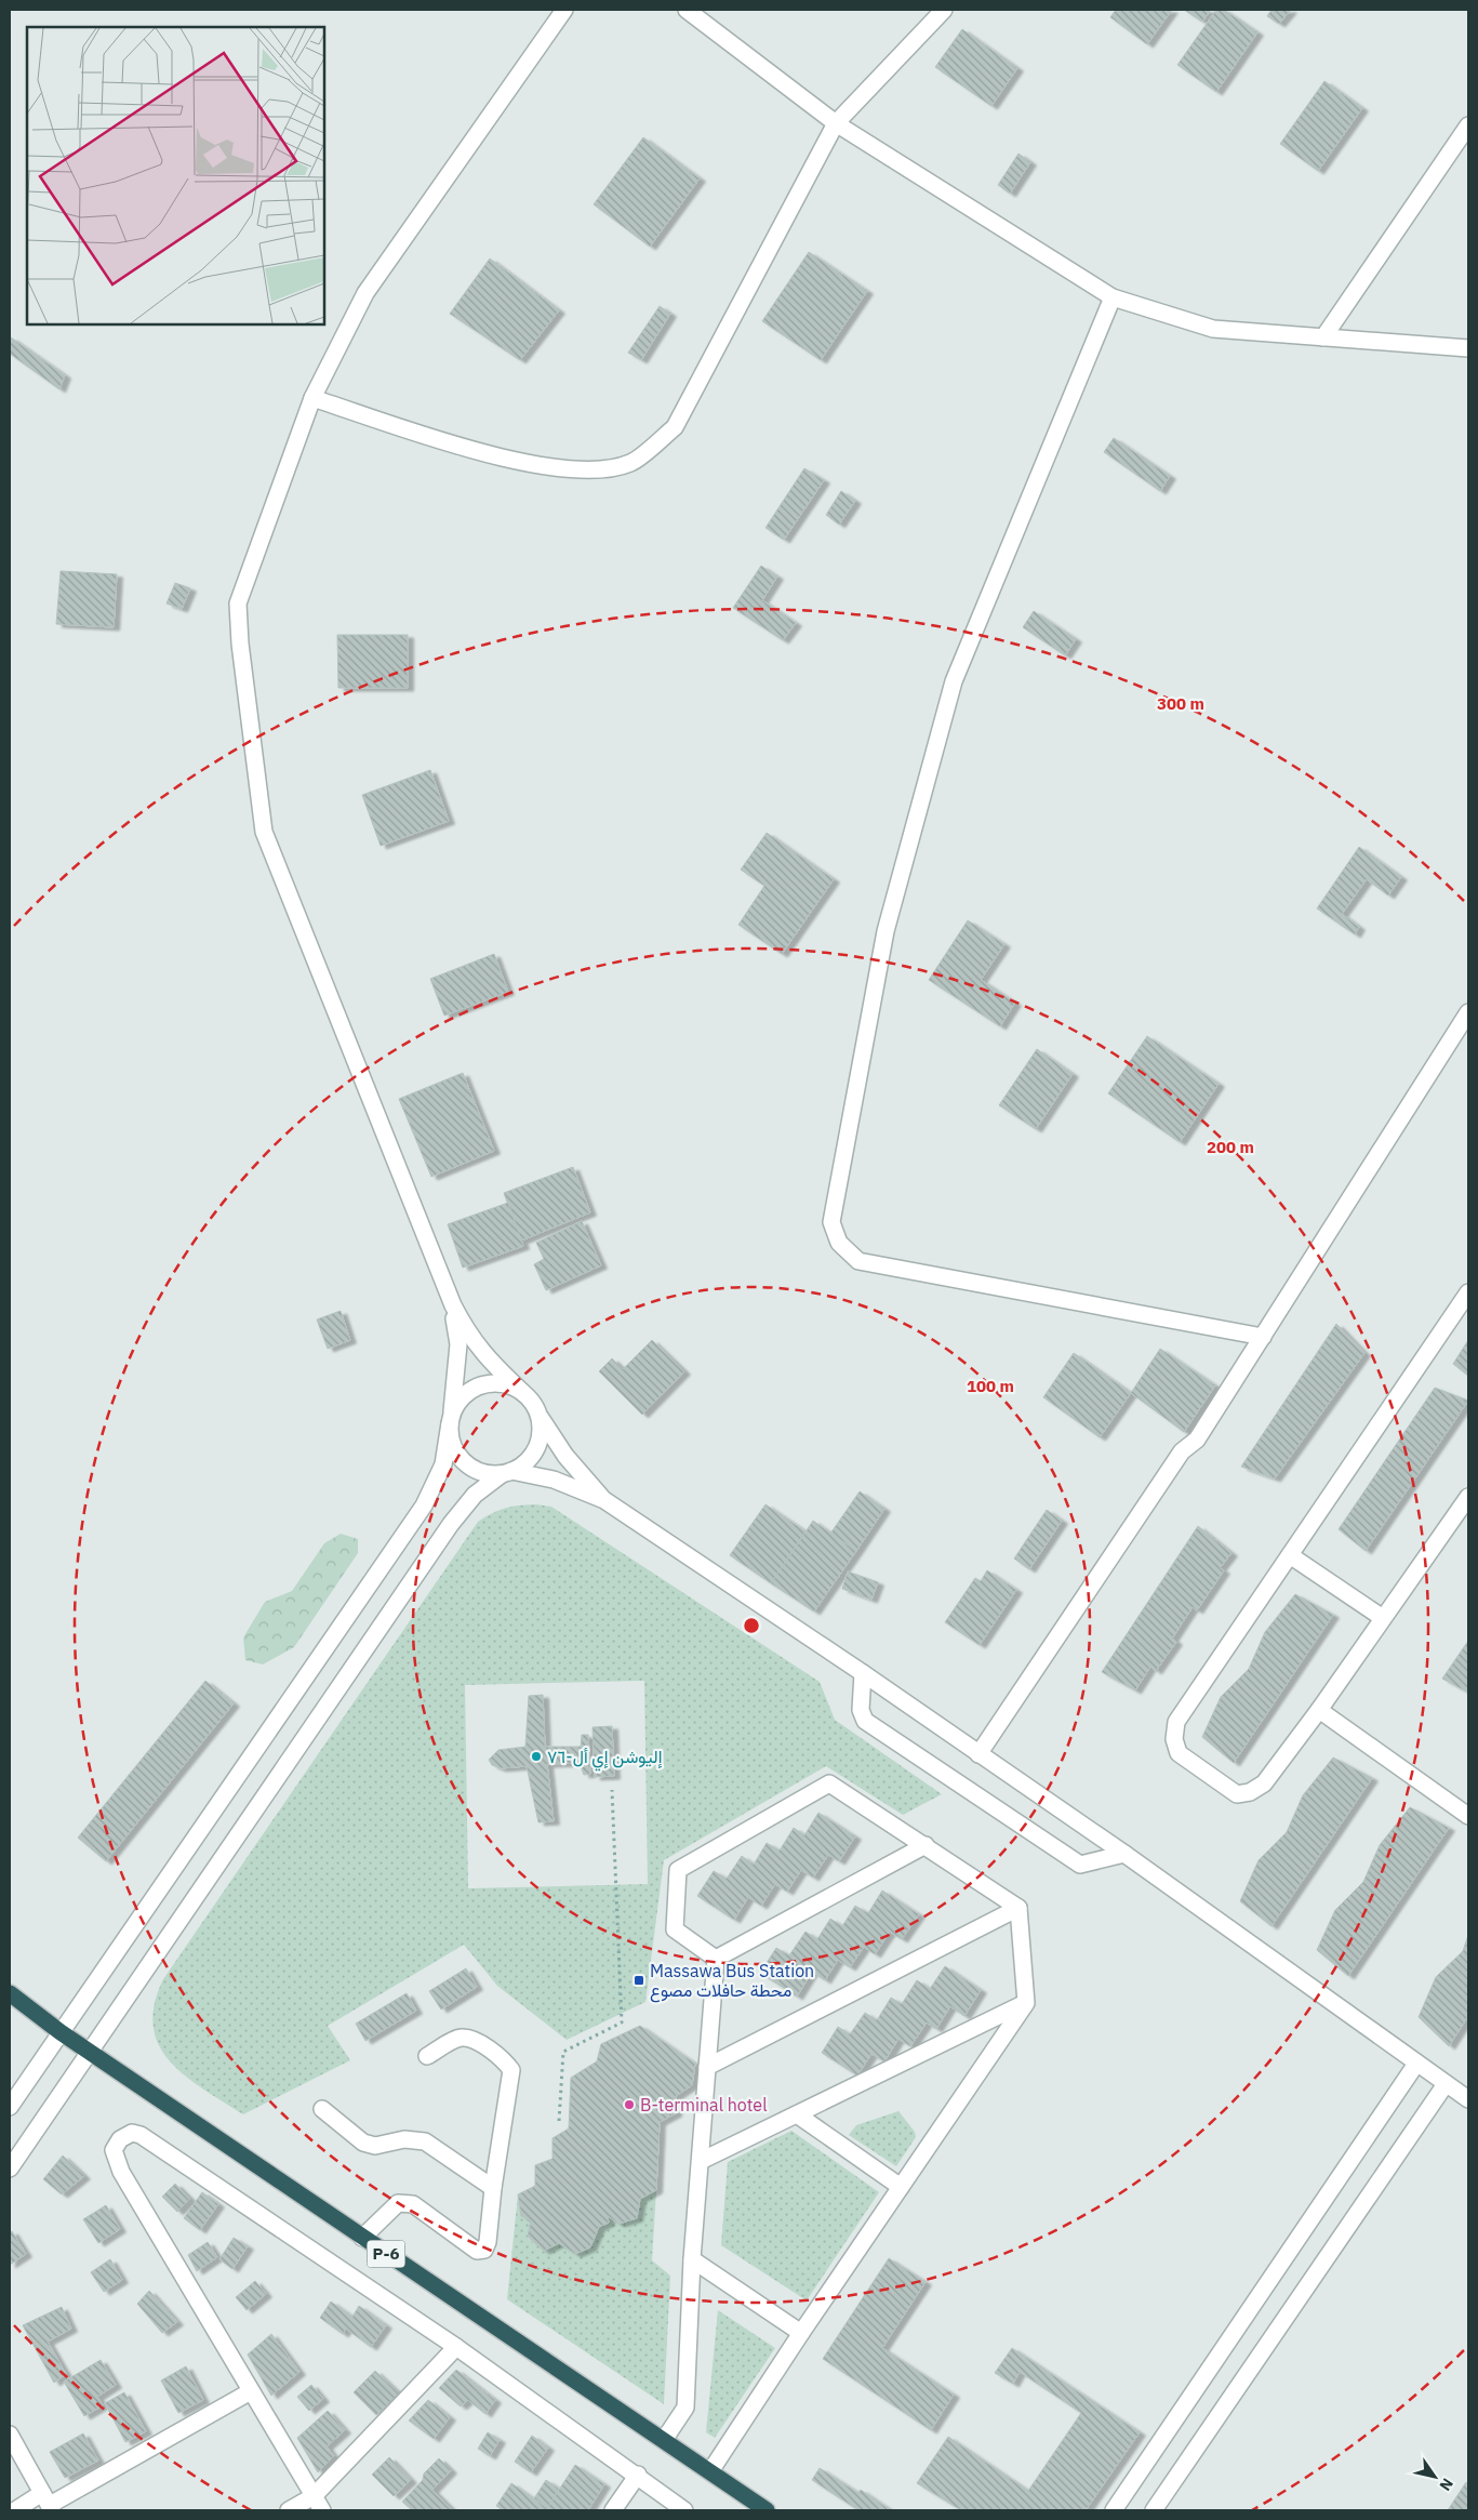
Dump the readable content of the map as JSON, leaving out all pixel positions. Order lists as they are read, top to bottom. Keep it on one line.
{"streets":{"highway":["P-6"]},"places":{"other":["إليوشن إي أل-٧٦","B-terminal hotel"],"transit":["Massawa Bus Station محطة حافلات مصوع"]},"north":"bottom right","rings":["300 m","200 m","100 m"]}
